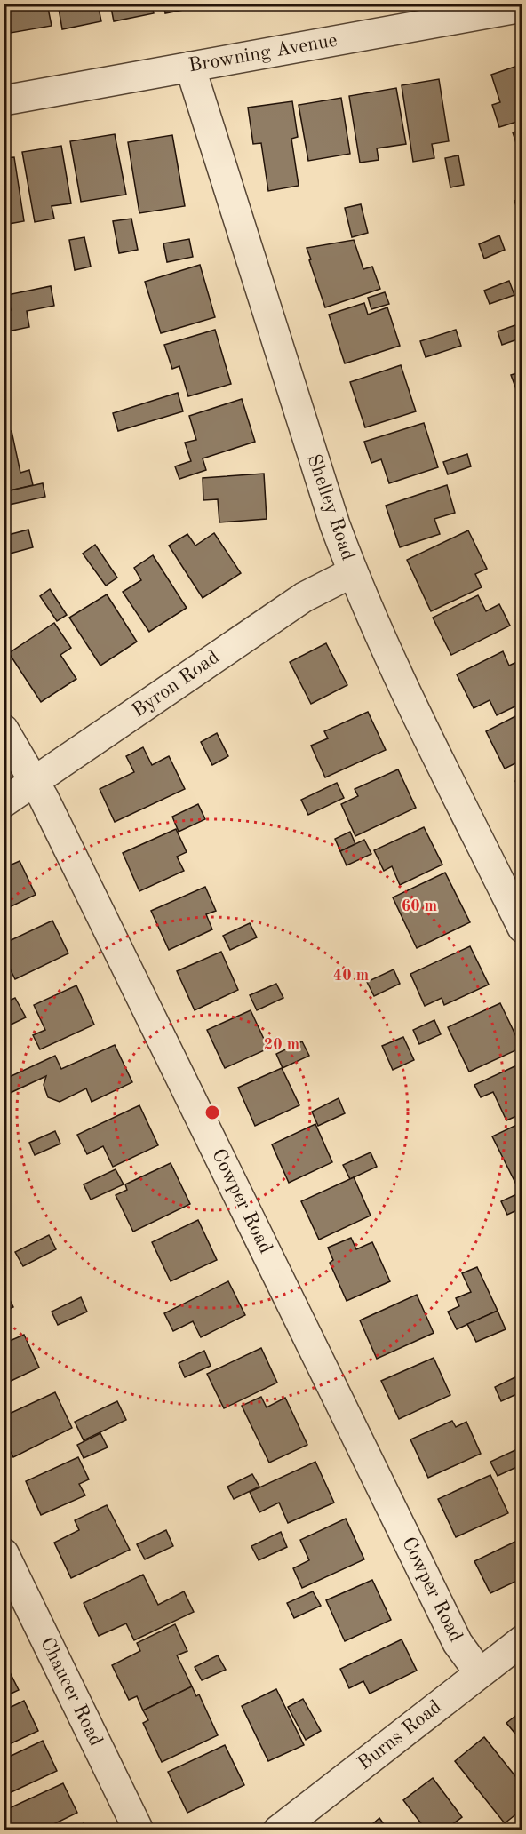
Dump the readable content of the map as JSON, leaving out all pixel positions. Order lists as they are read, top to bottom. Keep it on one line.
{"streets":{"street":["Browning Avenue","Shelley Road","Byron Road","Cowper Road","Chaucer Road","Burns Road"]},"crossings":[["Browning Avenue","Shelley Road"],["Shelley Road","Byron Road"],["Byron Road","Cowper Road"],["Cowper Road","Burns Road"]],"rings":["60 m","40 m","20 m"]}
